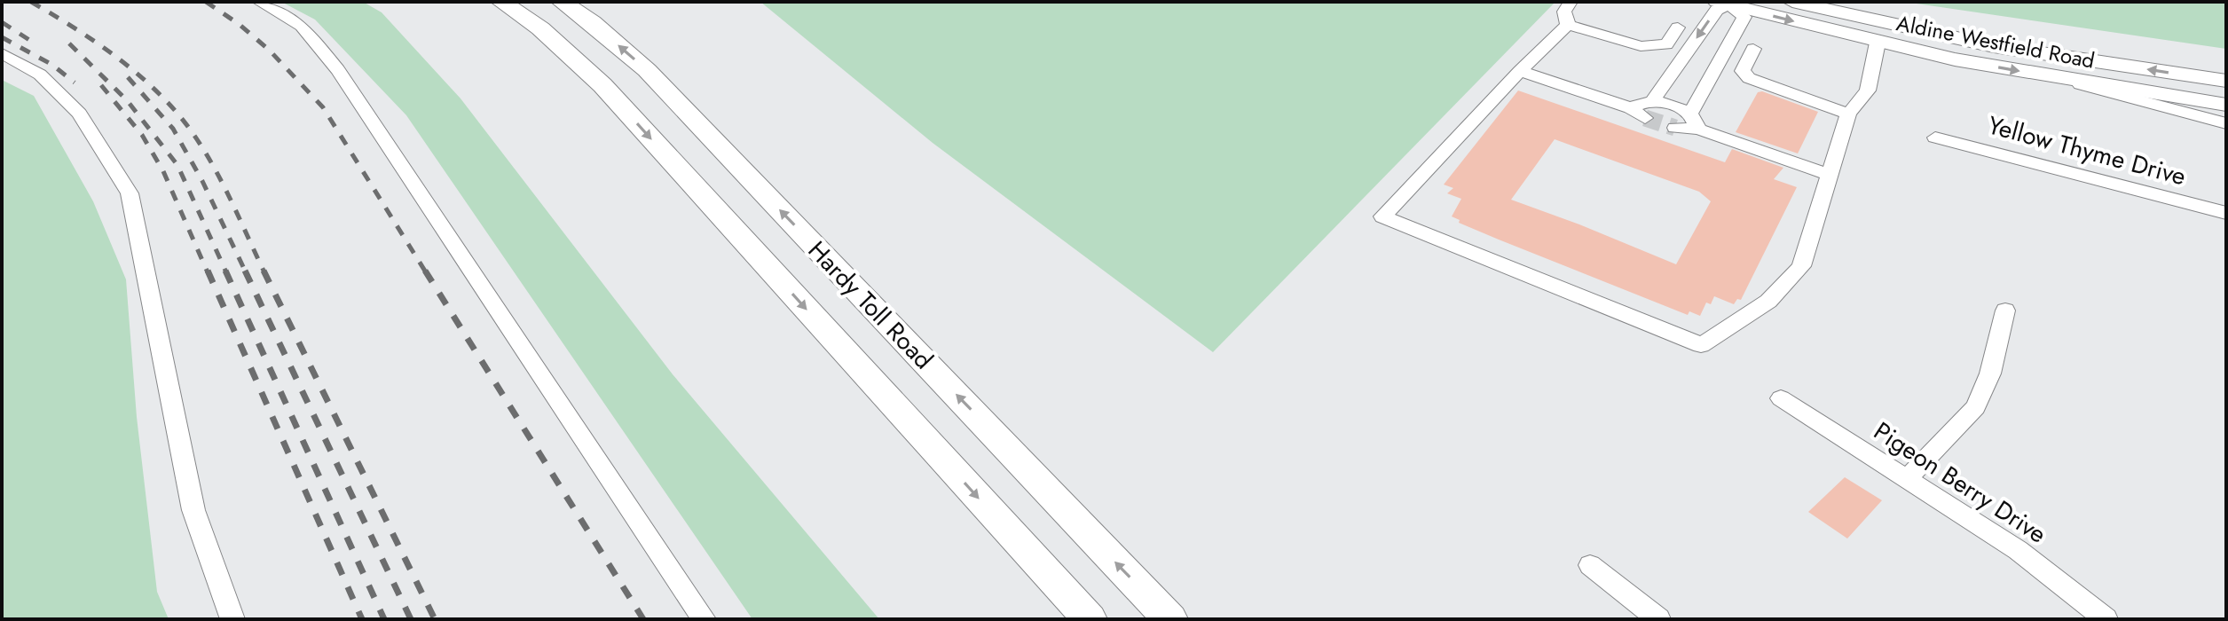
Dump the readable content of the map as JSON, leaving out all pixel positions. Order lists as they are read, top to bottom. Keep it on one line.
{"streets":{"highway":["Hardy Toll Road"],"main road":["Aldine Westfield Road"],"street":["Yellow Thyme Drive","Pigeon Berry Drive"]}}
